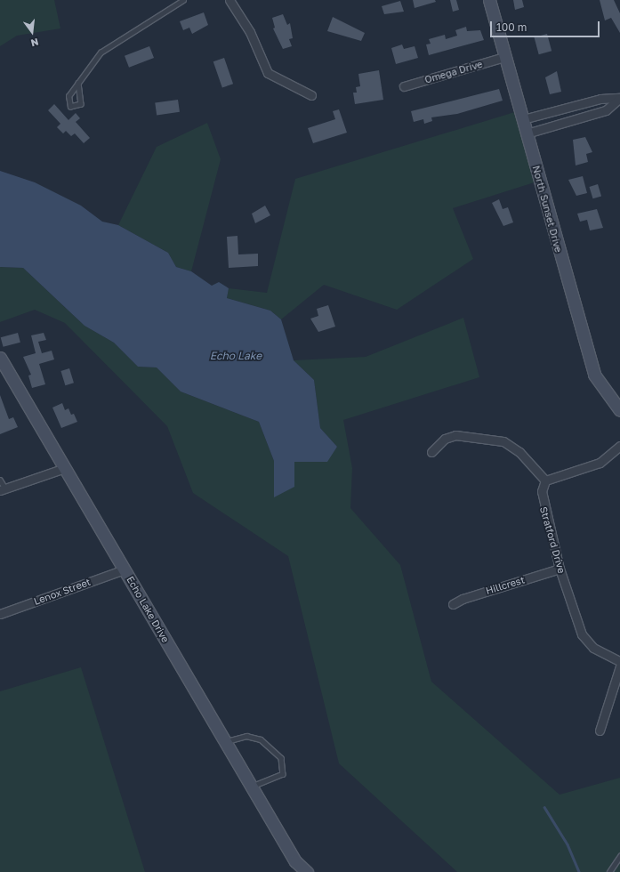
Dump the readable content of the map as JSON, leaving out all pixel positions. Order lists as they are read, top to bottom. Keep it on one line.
{"streets":{"street":["Omega Drive","North Sunset Drive","Stratford Drive","Hillcrest","Lenox Street","Echo Lake Drive"]},"crossings":[["Omega Drive","North Sunset Drive"],["Stratford Drive","Hillcrest"],["Lenox Street","Echo Lake Drive"]],"water":["Echo Lake"],"scale_bar":"100 m","north":"bottom"}
